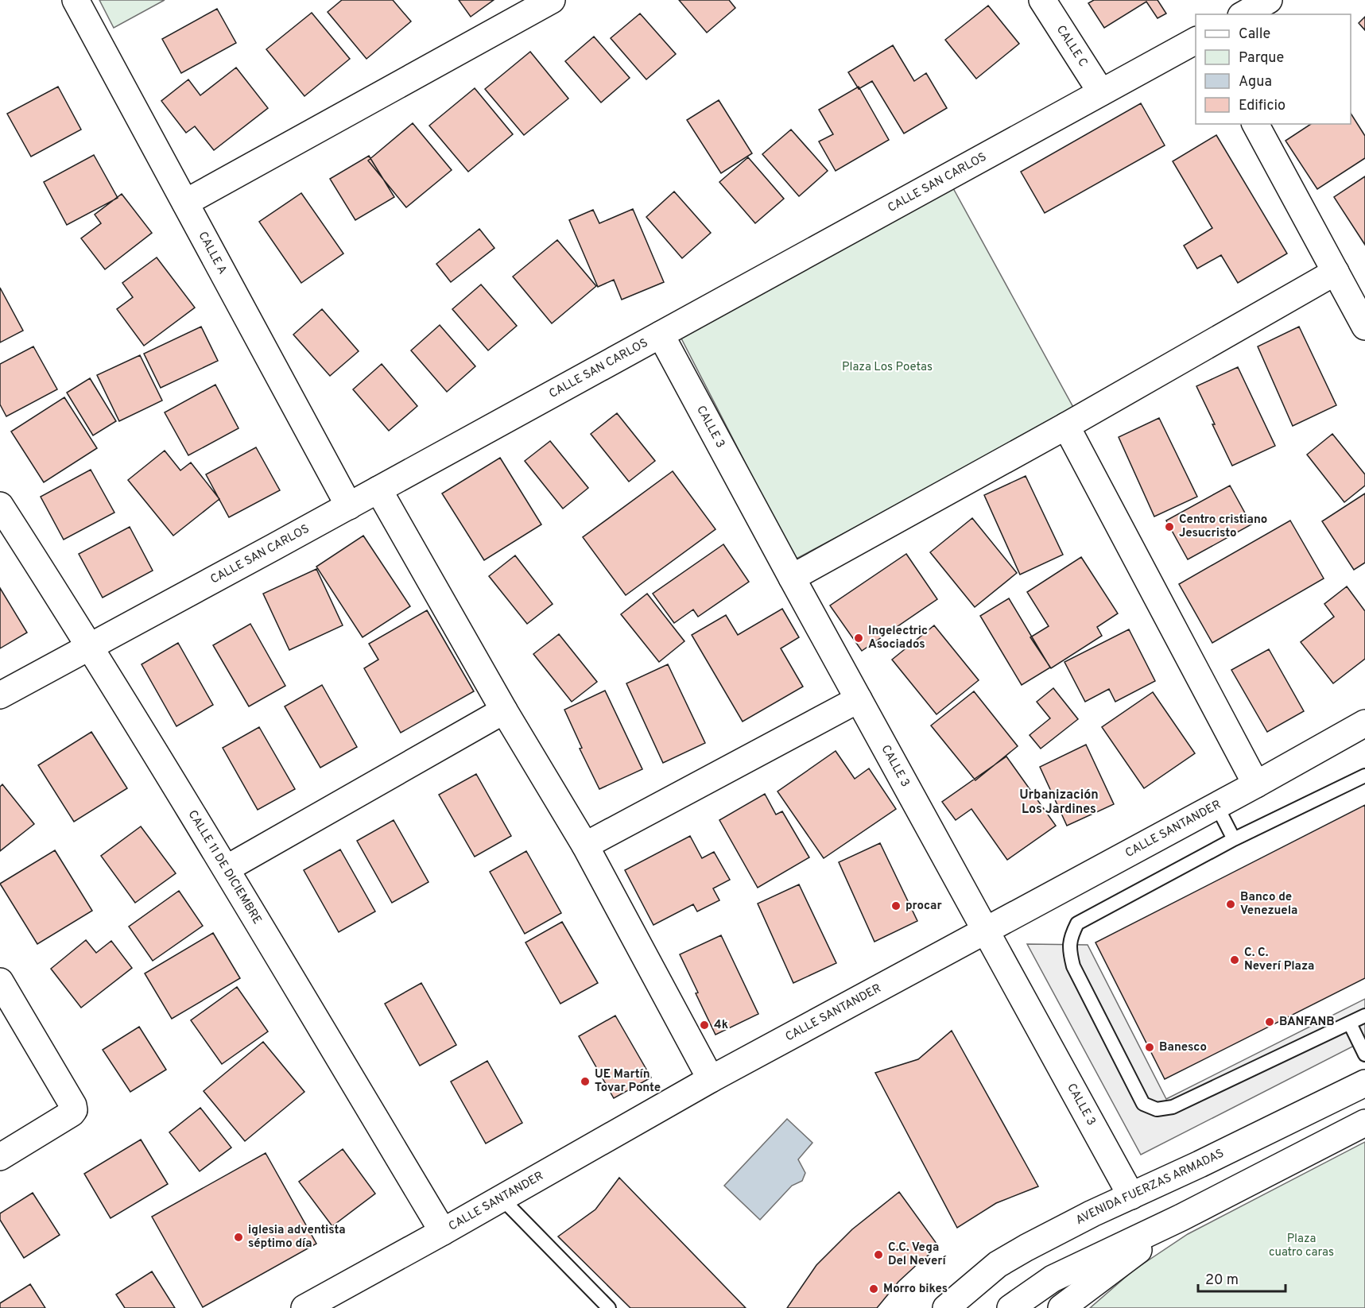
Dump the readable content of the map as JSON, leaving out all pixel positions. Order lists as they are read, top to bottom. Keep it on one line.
{"streets":{"street":["CALLE C","CALLE SAN CARLOS","CALLE A","CALLE 3","CALLE SANTANDER","CALLE 11 DE DICIEMBRE","AVENIDA FUERZAS ARMADAS"]},"crossings":[["CALLE C","CALLE SAN CARLOS"],["CALLE SAN CARLOS","CALLE A"],["CALLE SAN CARLOS","CALLE 3"],["CALLE SAN CARLOS","CALLE 11 DE DICIEMBRE"],["CALLE 3","CALLE SANTANDER"],["CALLE 3","AVENIDA FUERZAS ARMADAS"],["CALLE SANTANDER","CALLE 11 DE DICIEMBRE"]],"districts":["Urbanización Los Jardines"],"parks":["Plaza Los Poetas","Plaza cuatro caras"],"places":["Centro cristiano Jesucristo","Ingelectric Asociados","Banco de Venezuela","procar","C. C. Neverí Plaza","BANFANB","4k","Banesco","UE Martín Tovar Ponte","iglesia adventista séptimo día","C.C. Vega Del Neverí","Morro bikes"],"legend":["Calle","Parque","Agua","Edificio"],"scale_bar":"20 m"}
